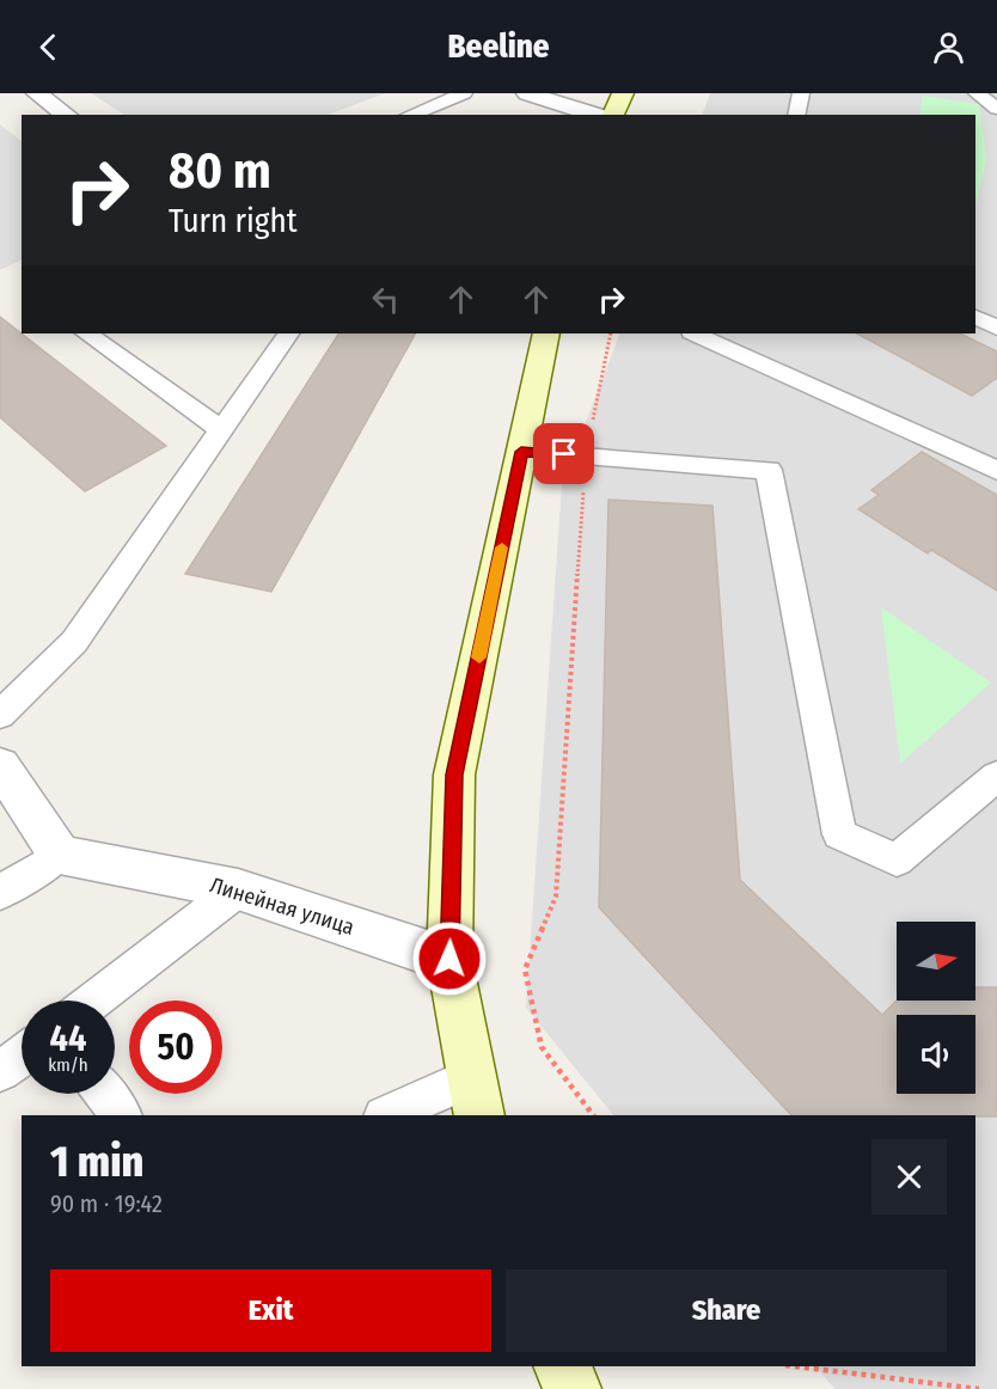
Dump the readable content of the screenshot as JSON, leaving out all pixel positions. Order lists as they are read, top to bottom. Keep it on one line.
{"streets":{"street":["Линейная улица"]},"north":"right","page":{"header":"Beeline","turn":["80 m","Turn right"],"speed":"44 km/h","limit":"50","heading":["1 min","90 m · 19:42"],"buttons":["Exit","Share"]}}
